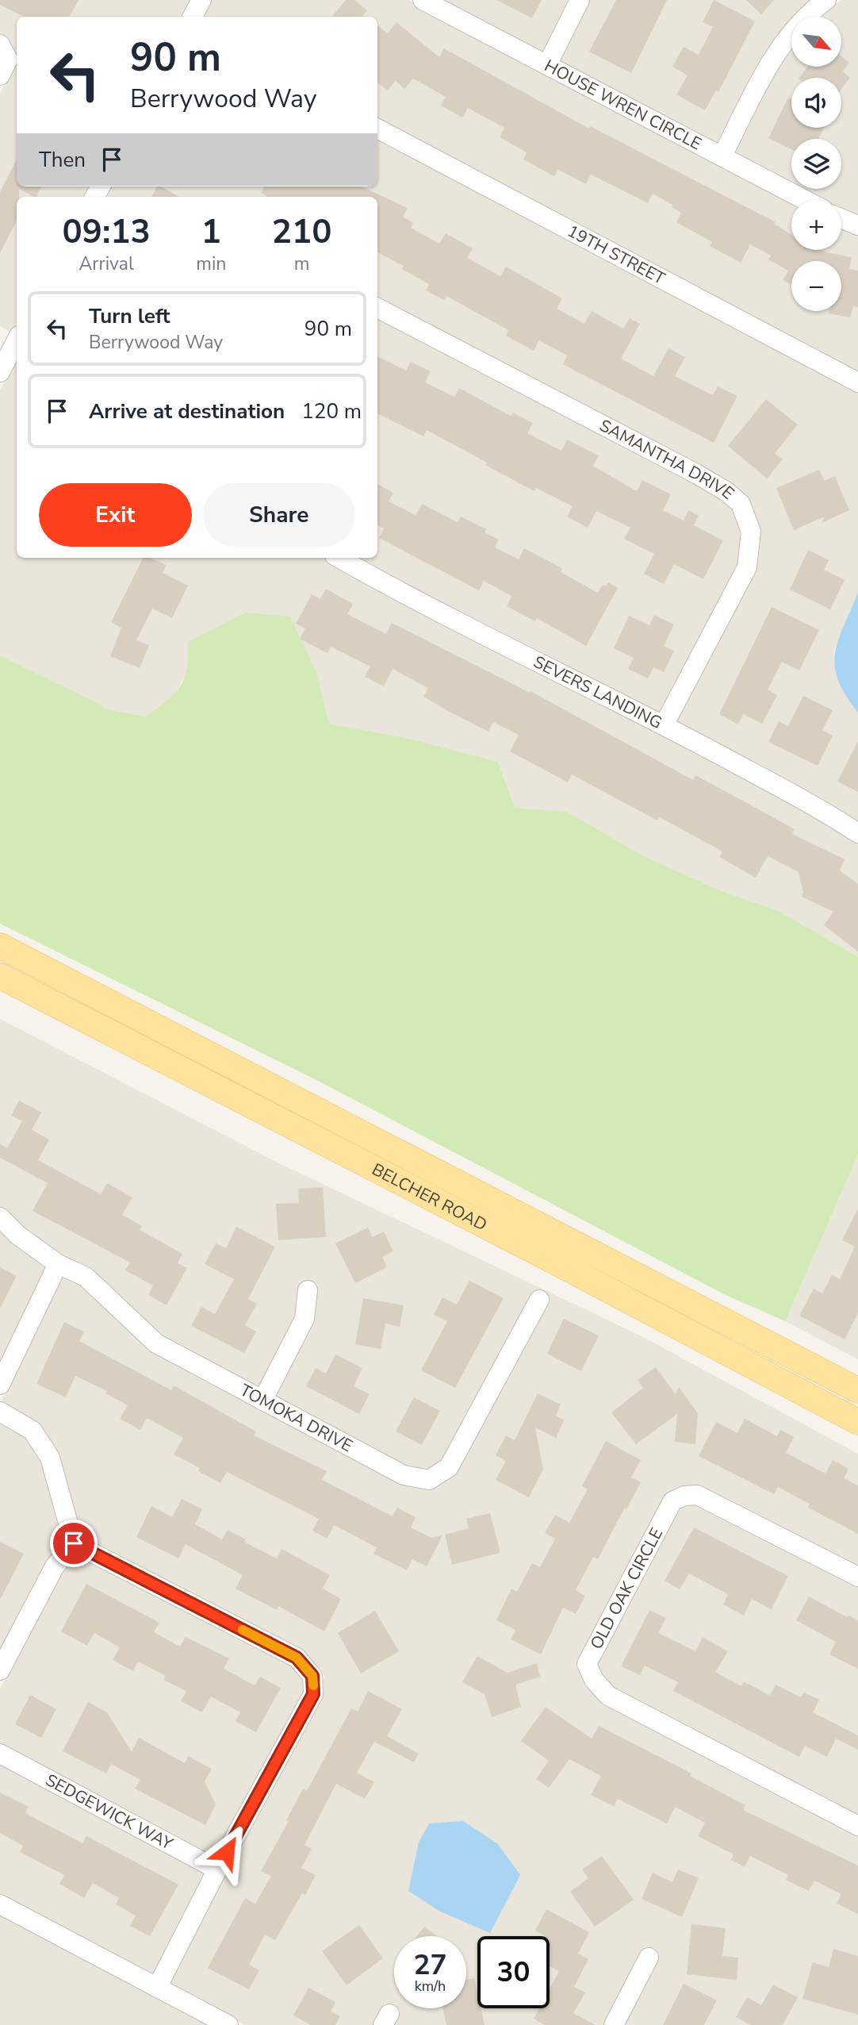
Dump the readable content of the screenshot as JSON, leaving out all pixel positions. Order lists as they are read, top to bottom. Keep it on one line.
{"streets":{"main road":["BELCHER ROAD"],"street":["HOUSE WREN CIRCLE","19TH STREET","SAMANTHA DRIVE","SEVERS LANDING","TOMOKA DRIVE","OLD OAK CIRCLE","SEDGEWICK WAY"]},"crossings":[["SAMANTHA DRIVE","SEVERS LANDING"]],"north":"bottom right","page":{"map_buttons":["+","−"],"turn":["90 m","Berrywood Way"],"then":"Then","eta":["09:13","Arrival","1","min","210","m"],"list":[{"name":"Turn left","note":"Berrywood Way","value":"90 m"},{"name":"Arrive at destination","value":"120 m"}],"buttons":["Exit","Share"],"speed":"27 km/h","limit":"30"}}
